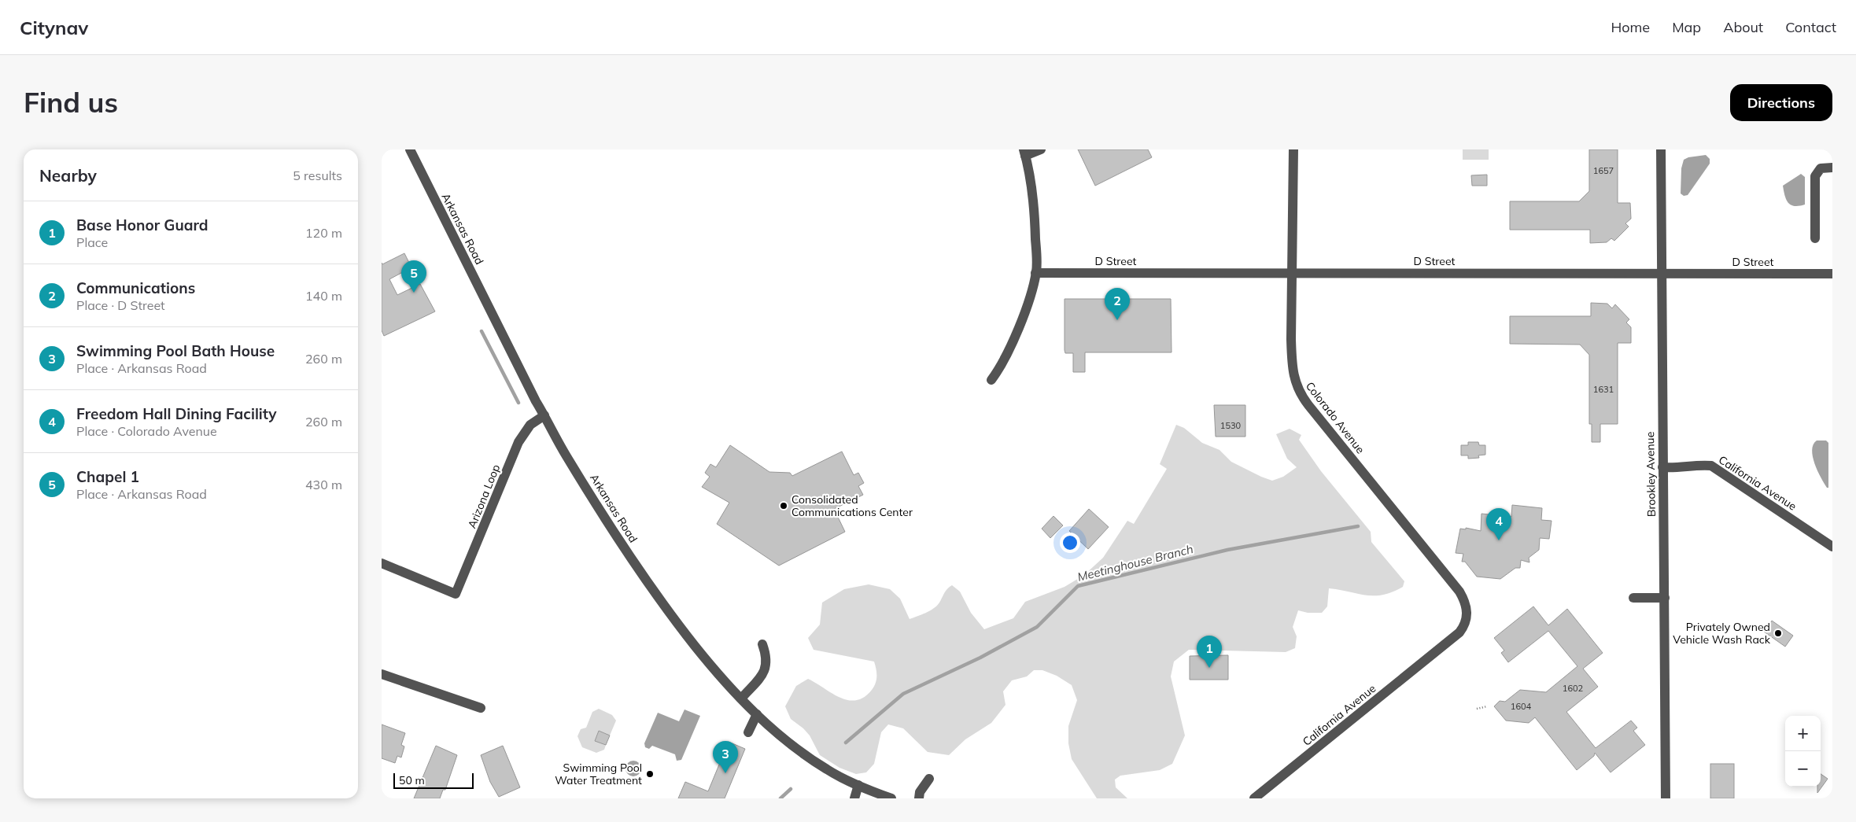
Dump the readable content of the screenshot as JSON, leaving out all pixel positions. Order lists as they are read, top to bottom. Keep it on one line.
{"streets":{"street":["Arkansas Road","D Street","Colorado Avenue","Brookley Avenue","California Avenue","Arizona Loop"]},"crossings":[["Arkansas Road","Arizona Loop"],["D Street","Colorado Avenue"],["D Street","Brookley Avenue"],["Colorado Avenue","California Avenue"],["Brookley Avenue","California Avenue"]],"water":["Meetinghouse Branch"],"places":["Consolidated Communications Center","Privately Owned Vehicle Wash Rack","Swimming Pool Water Treatment"],"house_numbers":["1657","1631","1530","1602","1604"],"scale_bar":"50 m","page":{"header":"Citynav","nav":["Home","Map","About","Contact"],"buttons":"Directions","title":"Find us","heading":["Nearby","5 results"],"list":[{"mark":"1","name":"Base Honor Guard","note":"Place","value":"120 m"},{"mark":"2","name":"Communications","note":"Place · D Street","value":"140 m"},{"mark":"3","name":"Swimming Pool Bath House","note":"Place · Arkansas Road","value":"260 m"},{"mark":"4","name":"Freedom Hall Dining Facility","note":"Place · Colorado Avenue","value":"260 m"},{"mark":"5","name":"Chapel 1","note":"Place · Arkansas Road","value":"430 m"}],"pins":["5","2","4","1","3"],"map_buttons":["+","−"],"scale":"50 m"}}
